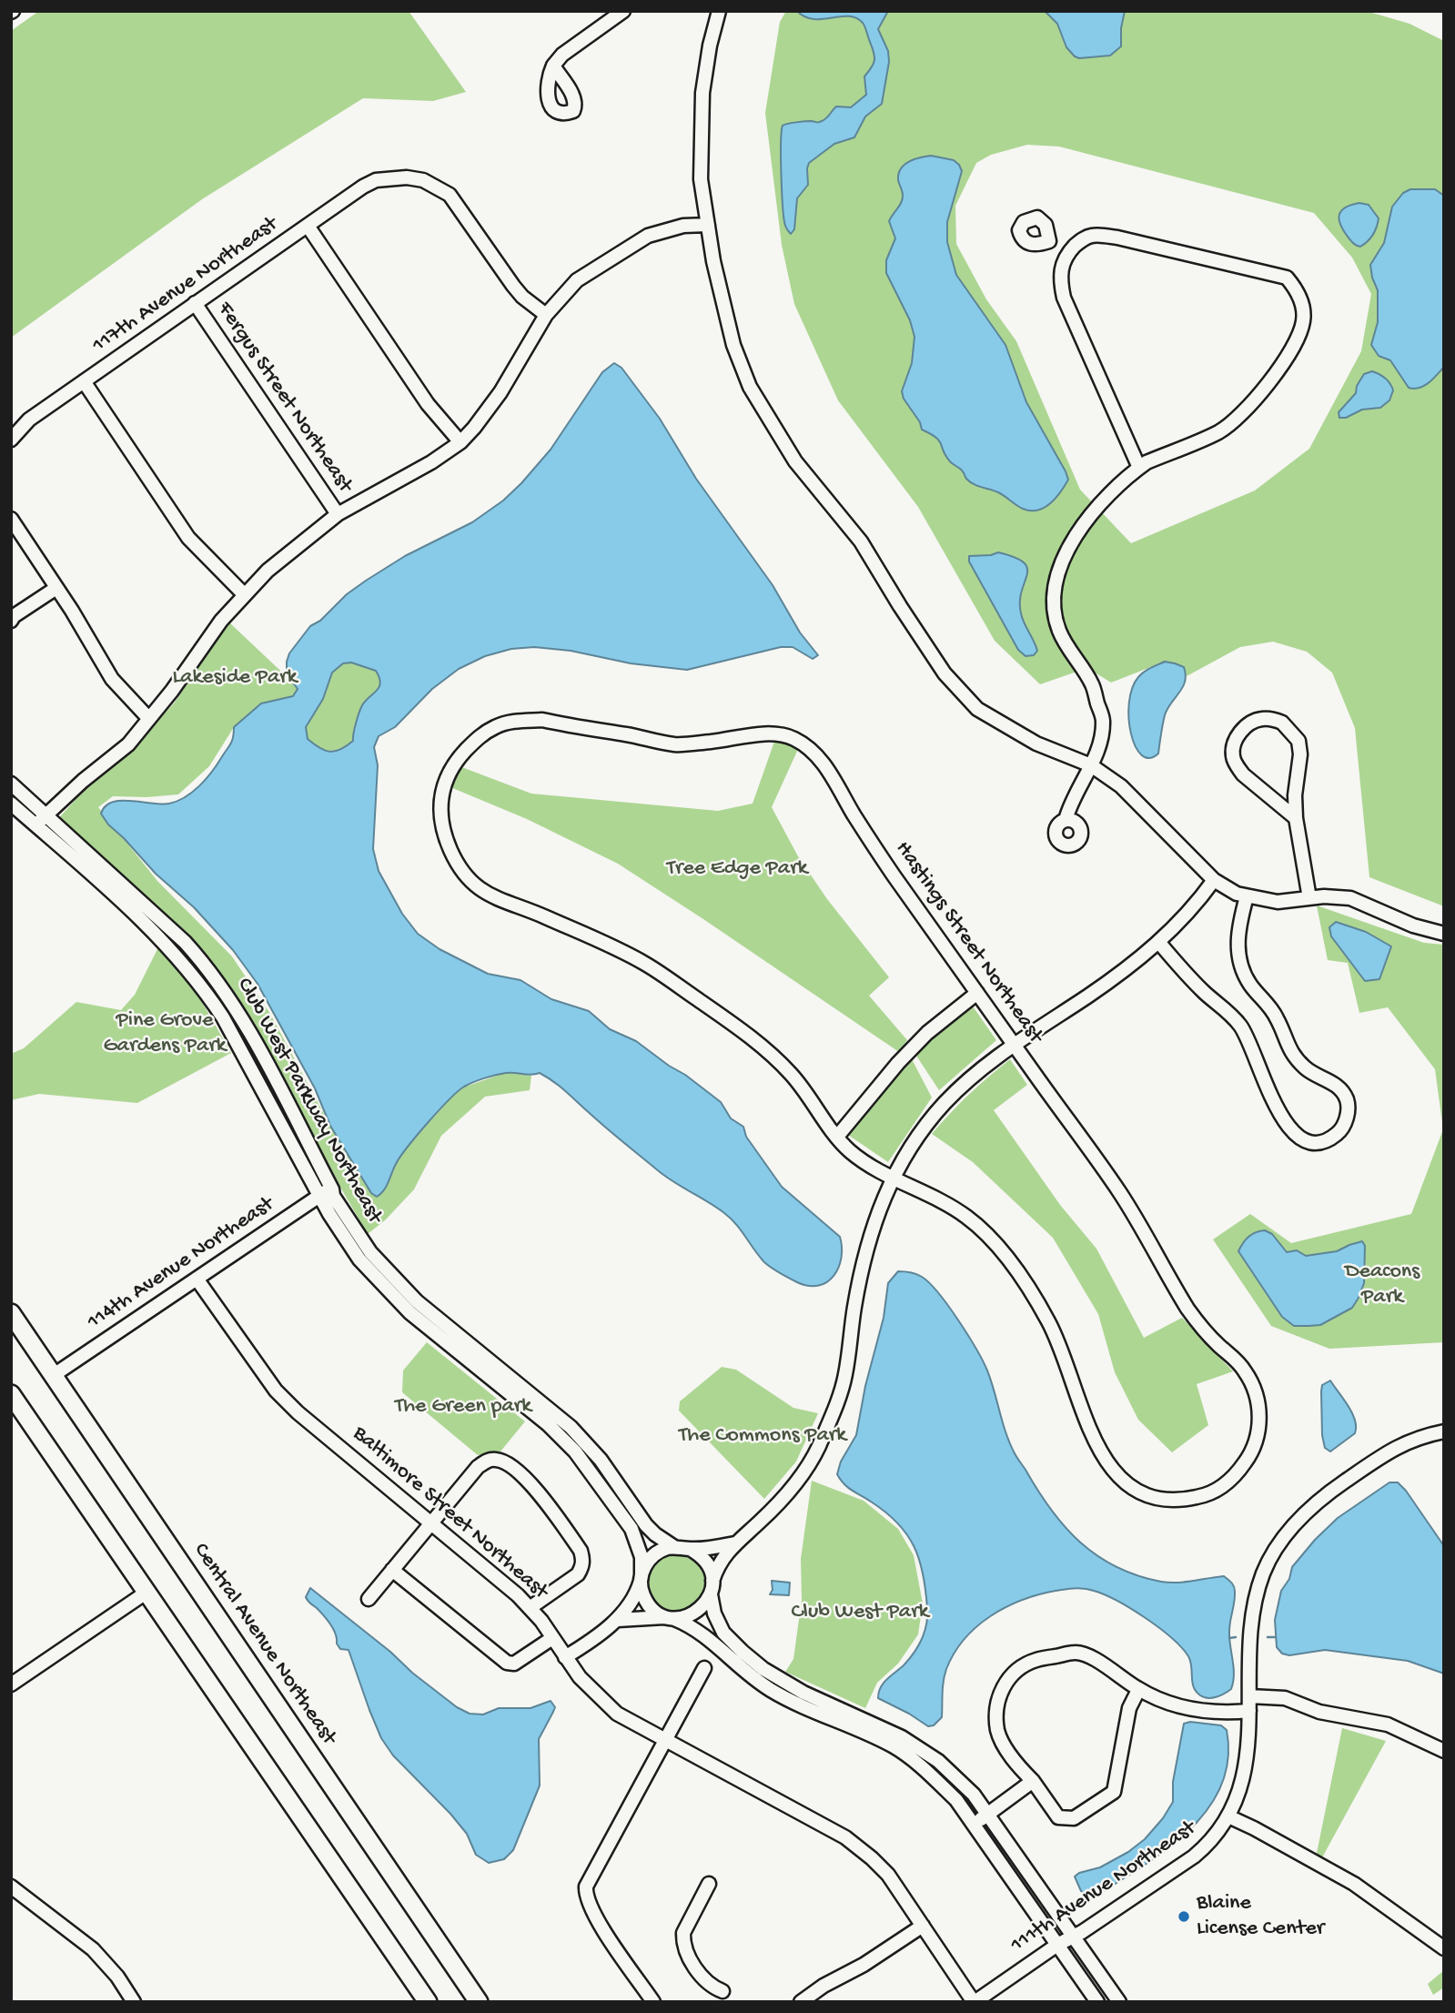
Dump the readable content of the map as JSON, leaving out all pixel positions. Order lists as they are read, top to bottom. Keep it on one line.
{"streets":{"highway":["Central Avenue Northeast"],"street":["117th Avenue Northeast","Fergus Street Northeast","Hastings Street Northeast","Club West Parkway Northeast","114th Avenue Northeast","Baltimore Street Northeast","111th Avenue Northeast"]},"crossings":[["117th Avenue Northeast","Fergus Street Northeast"],["Club West Parkway Northeast","114th Avenue Northeast"],["114th Avenue Northeast","Baltimore Street Northeast"],["114th Avenue Northeast","Central Avenue Northeast"],["Baltimore Street Northeast","111th Avenue Northeast"]],"parks":["Lakeside Park","Tree Edge Park","Pine Grove Gardens Park","Deacons Park","The Green park","The Commons Park","Club West Park"],"places":["Blaine License Center"]}
